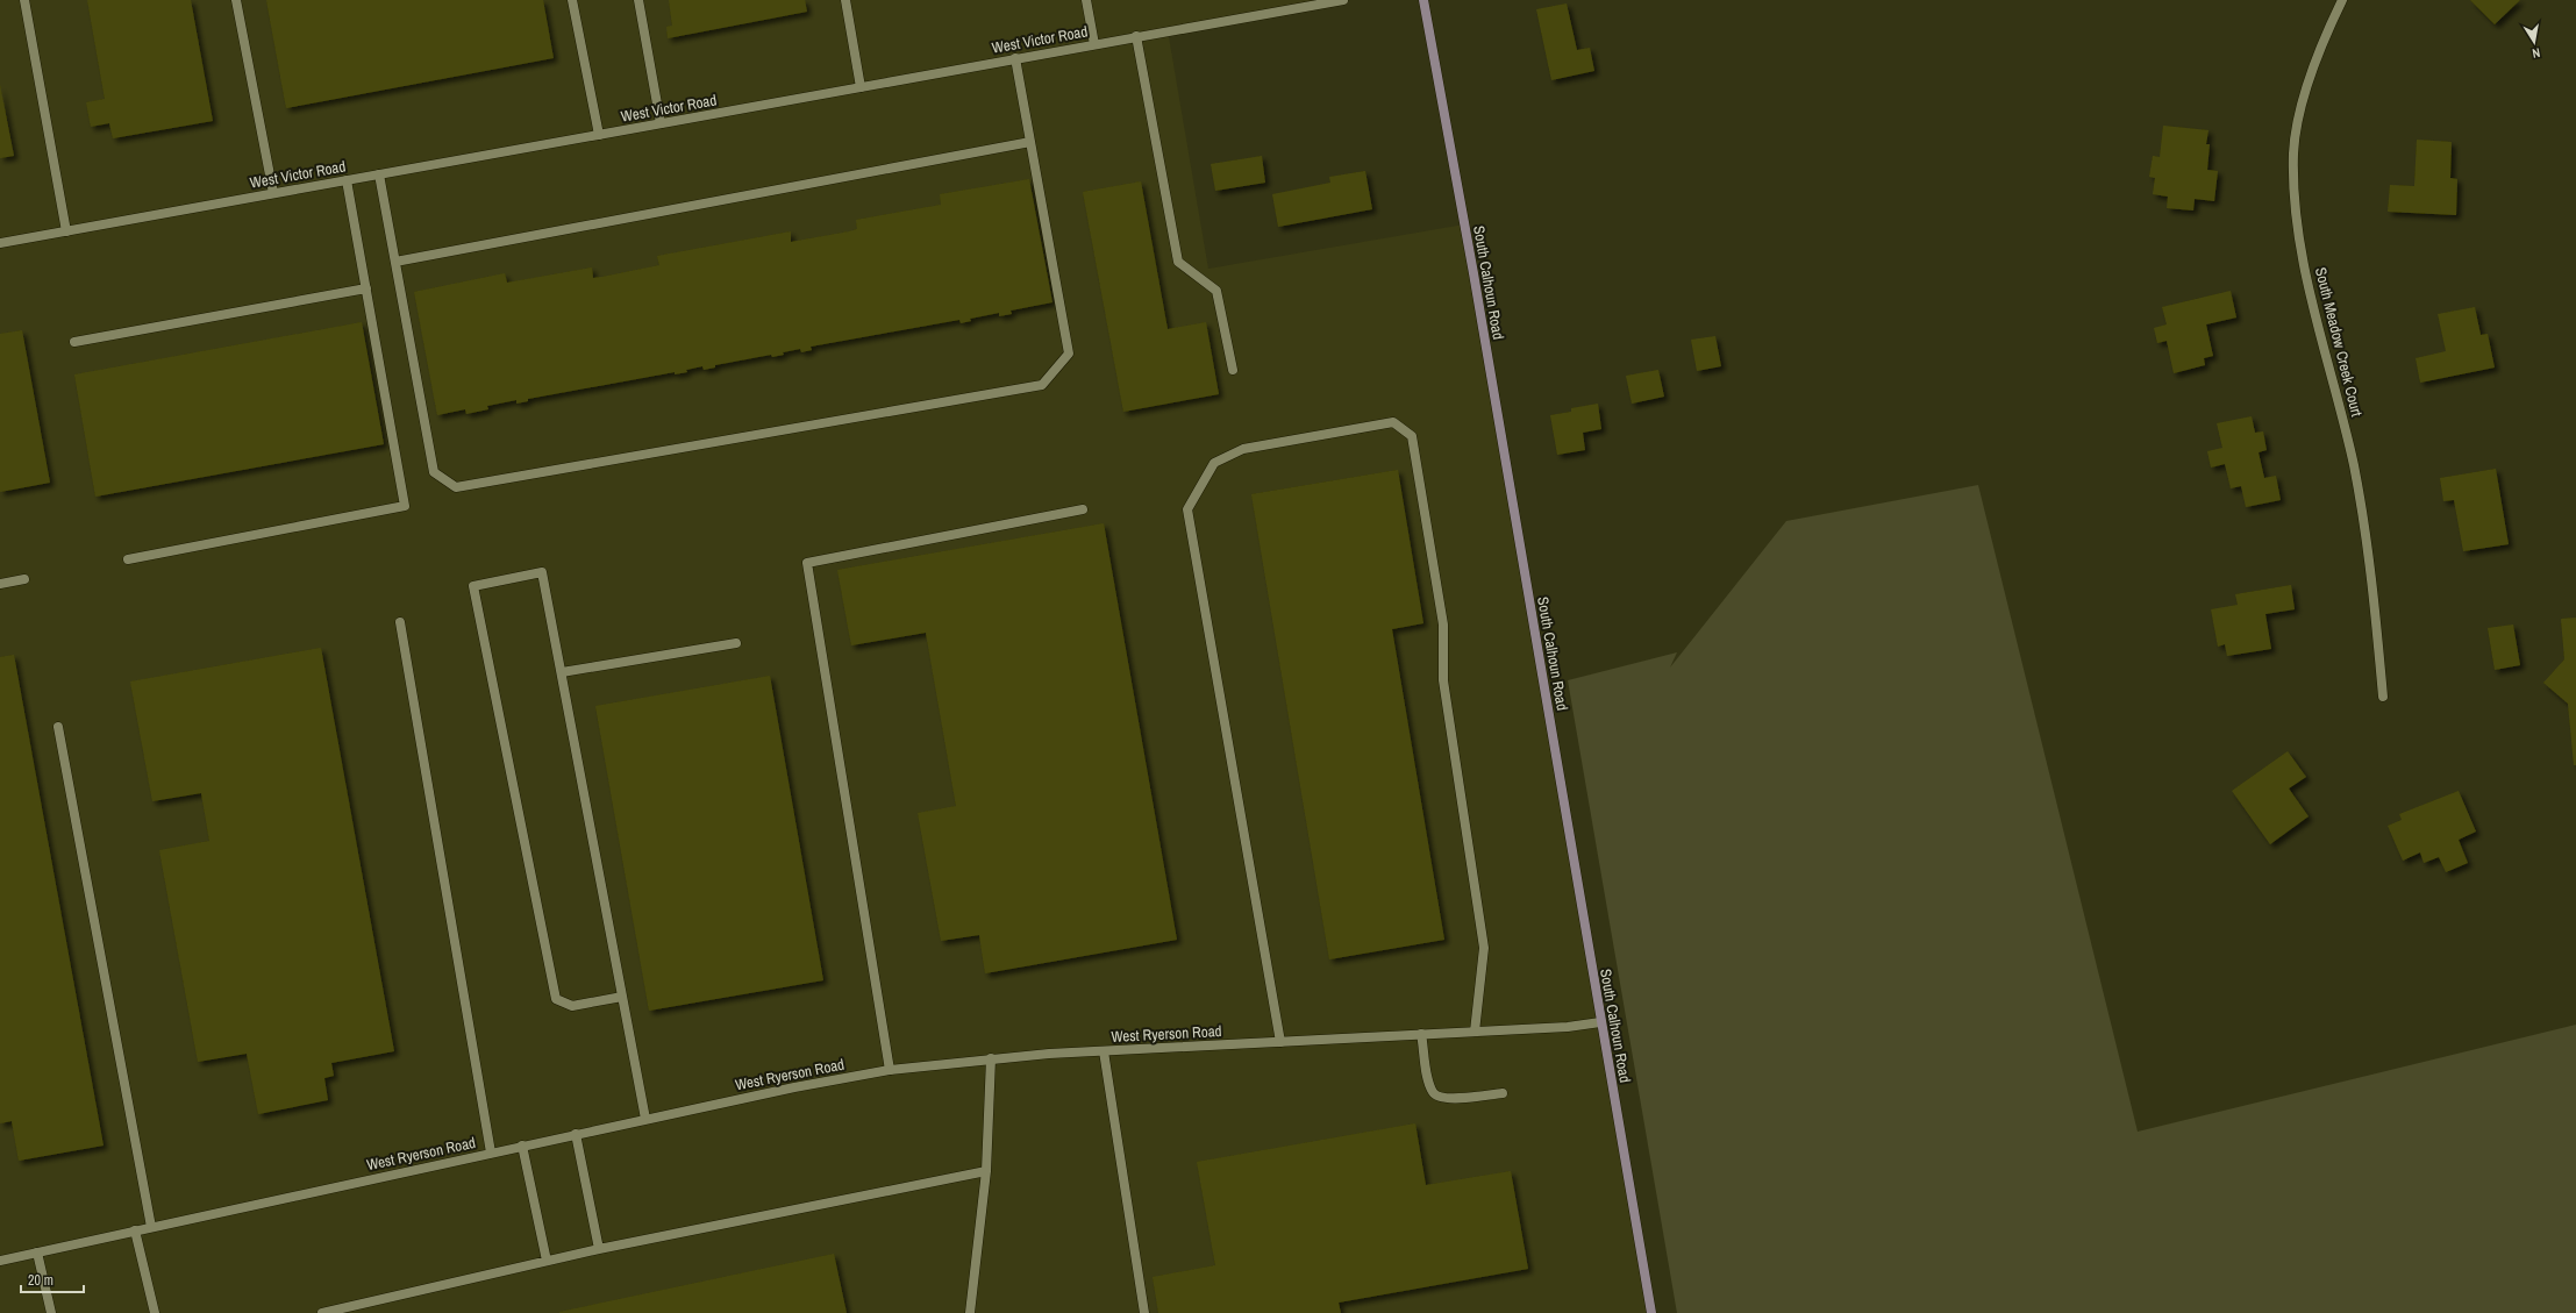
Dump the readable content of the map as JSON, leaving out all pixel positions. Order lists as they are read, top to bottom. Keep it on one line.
{"streets":{"street":["West Victor Road","South Calhoun Road","South Meadow Creek Court","West Ryerson Road"]},"crossings":[["South Calhoun Road","West Ryerson Road"]],"scale_bar":"20 m","north":"bottom"}
